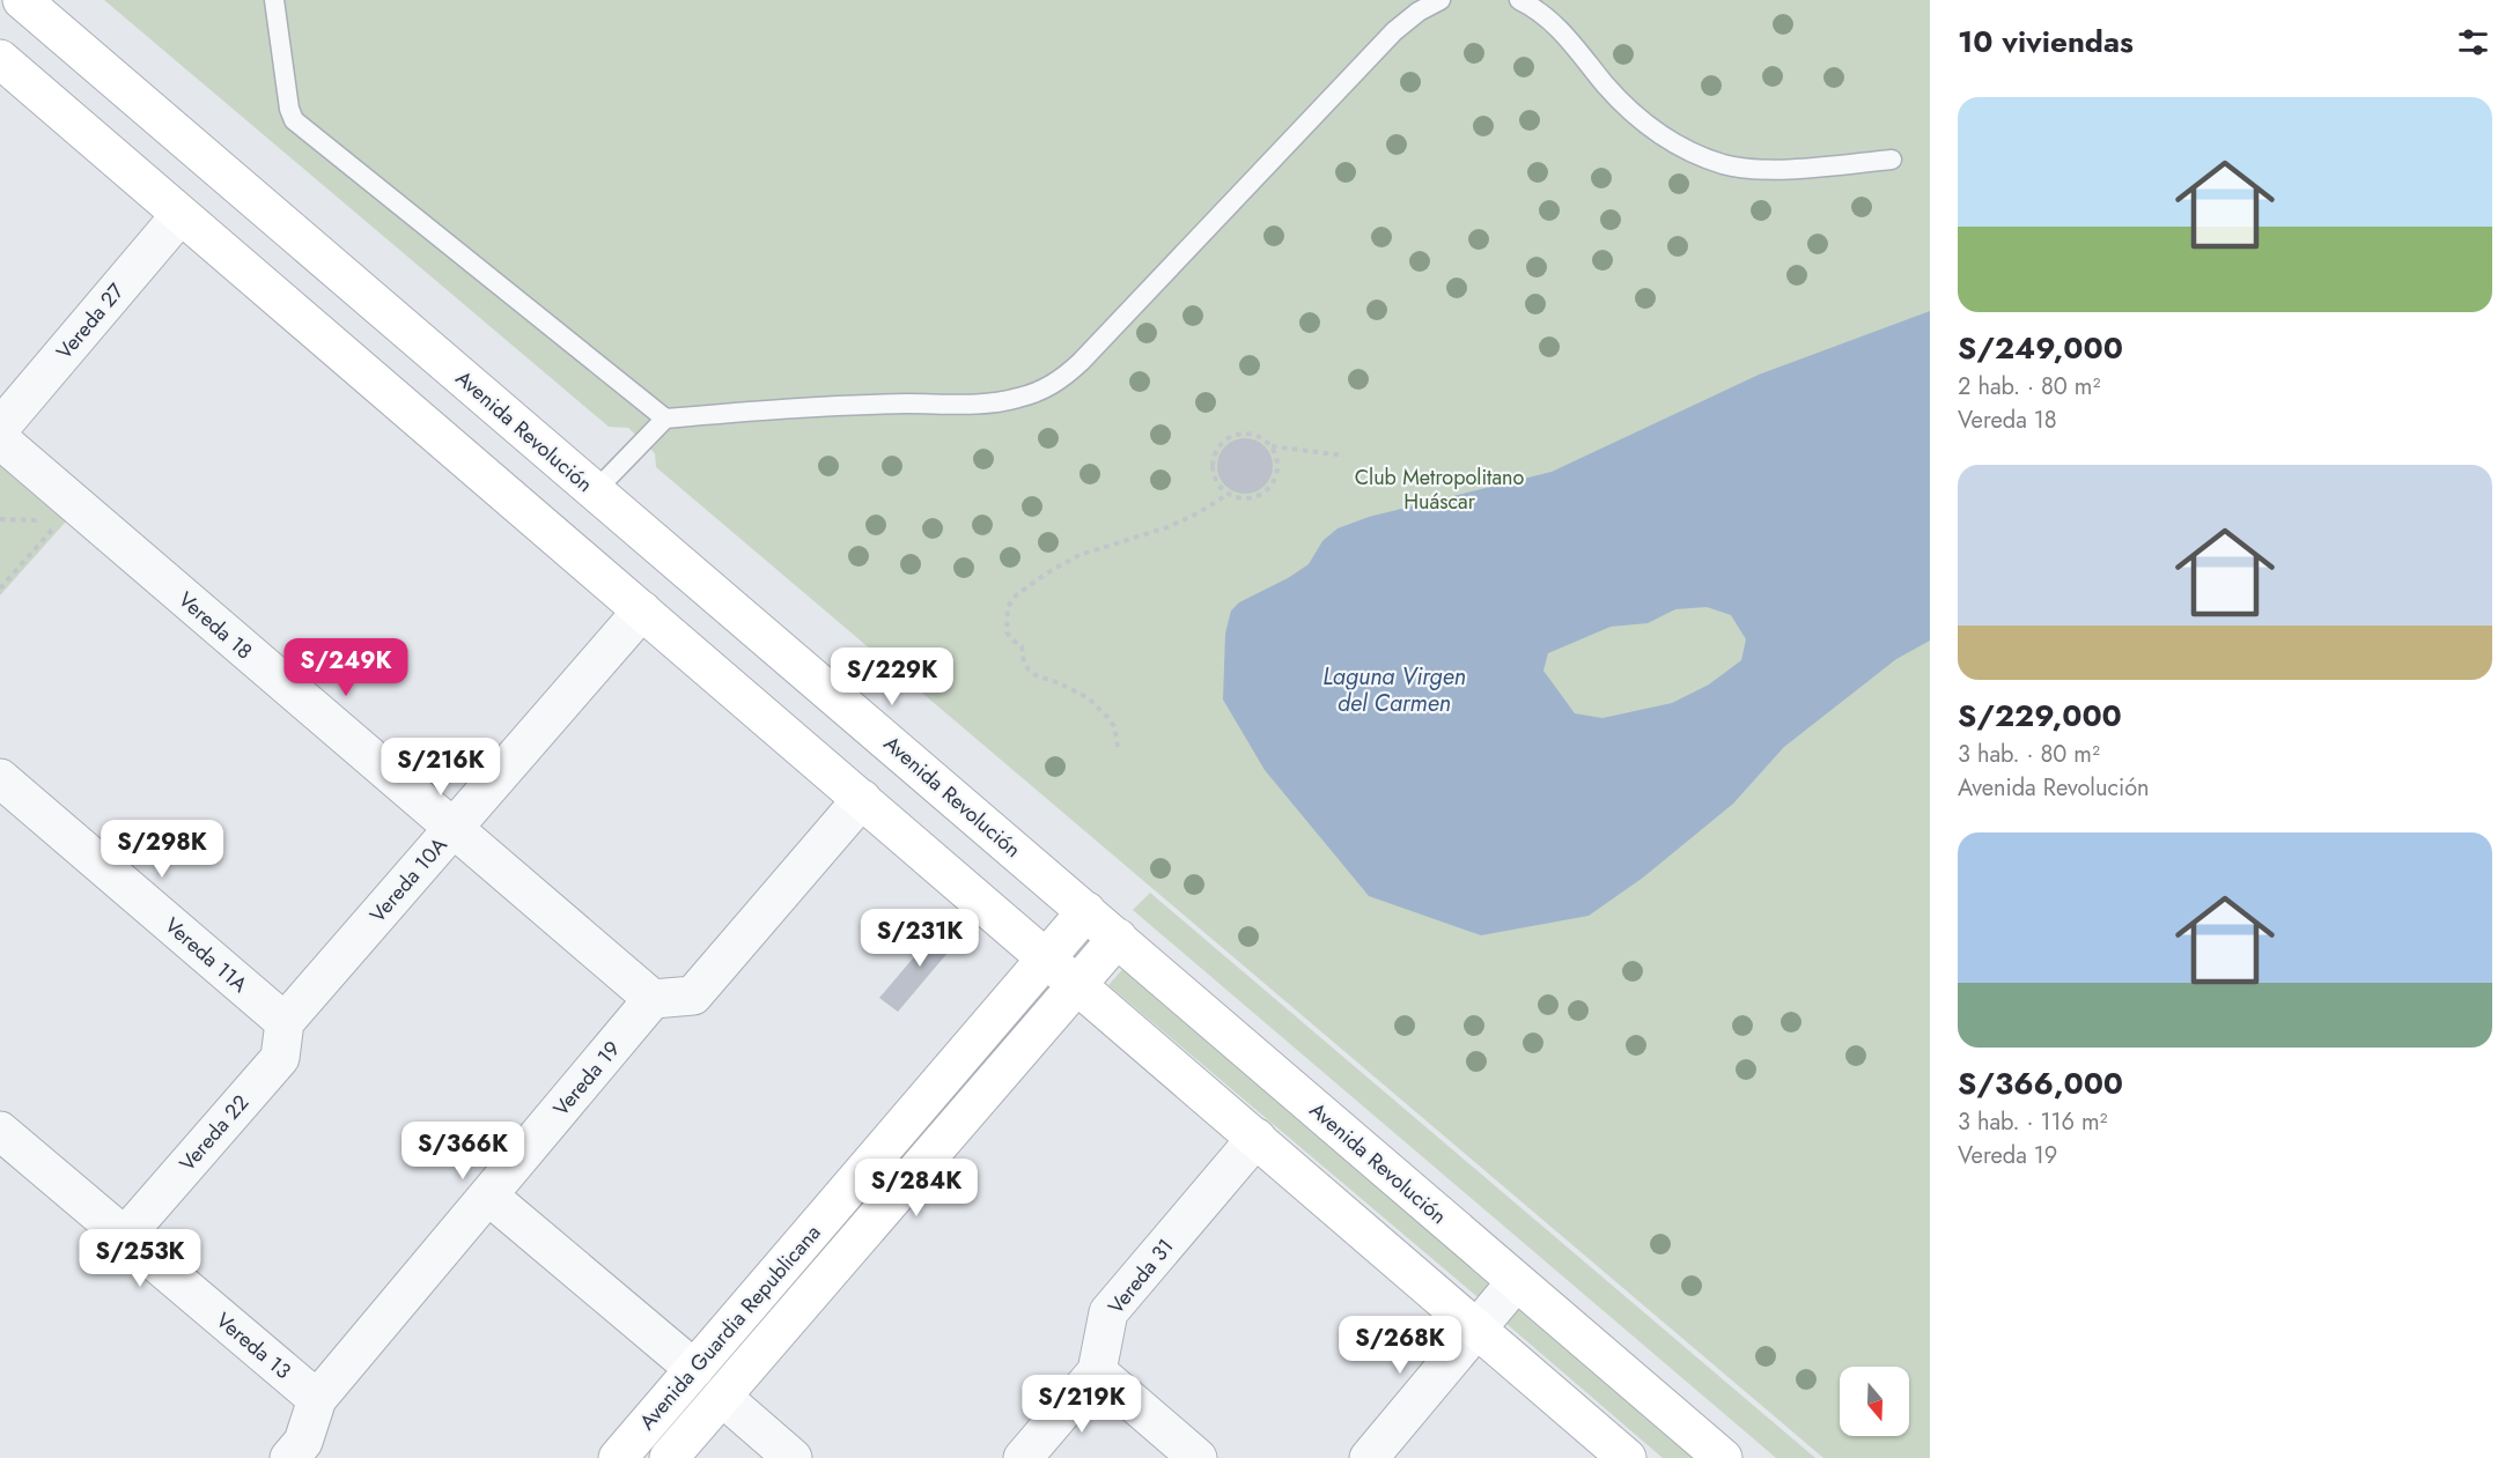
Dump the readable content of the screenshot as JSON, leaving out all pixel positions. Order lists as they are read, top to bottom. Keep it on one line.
{"streets":{"street":["Vereda 27","Avenida Revolución","Vereda 18","Vereda 10A","Vereda 11A","Vereda 19","Vereda 22","Vereda 31","Avenida Guardia Republicana","Vereda 13"]},"crossings":[["Avenida Revolución","Avenida Guardia Republicana"],["Vereda 18","Vereda 10A"],["Vereda 18","Vereda 19"],["Vereda 10A","Vereda 11A"],["Vereda 10A","Vereda 22"],["Vereda 11A","Vereda 22"],["Vereda 19","Vereda 13"],["Vereda 22","Vereda 13"]],"water":["Laguna Virgen del Carmen"],"parks":["Club Metropolitano Huáscar"],"north":"bottom","page":{"heading":"10 viviendas","list":[{"name":"S/249,000","note":"2 hab. · 80 m² · Vereda 18"},{"name":"S/229,000","note":"3 hab. · 80 m² · Avenida Revolución"},{"name":"S/366,000","note":"3 hab. · 116 m² · Vereda 19"}],"price":["S/249K","S/229K","S/216K","S/298K","S/231K","S/366K","S/284K","S/253K","S/268K","S/219K"]}}
